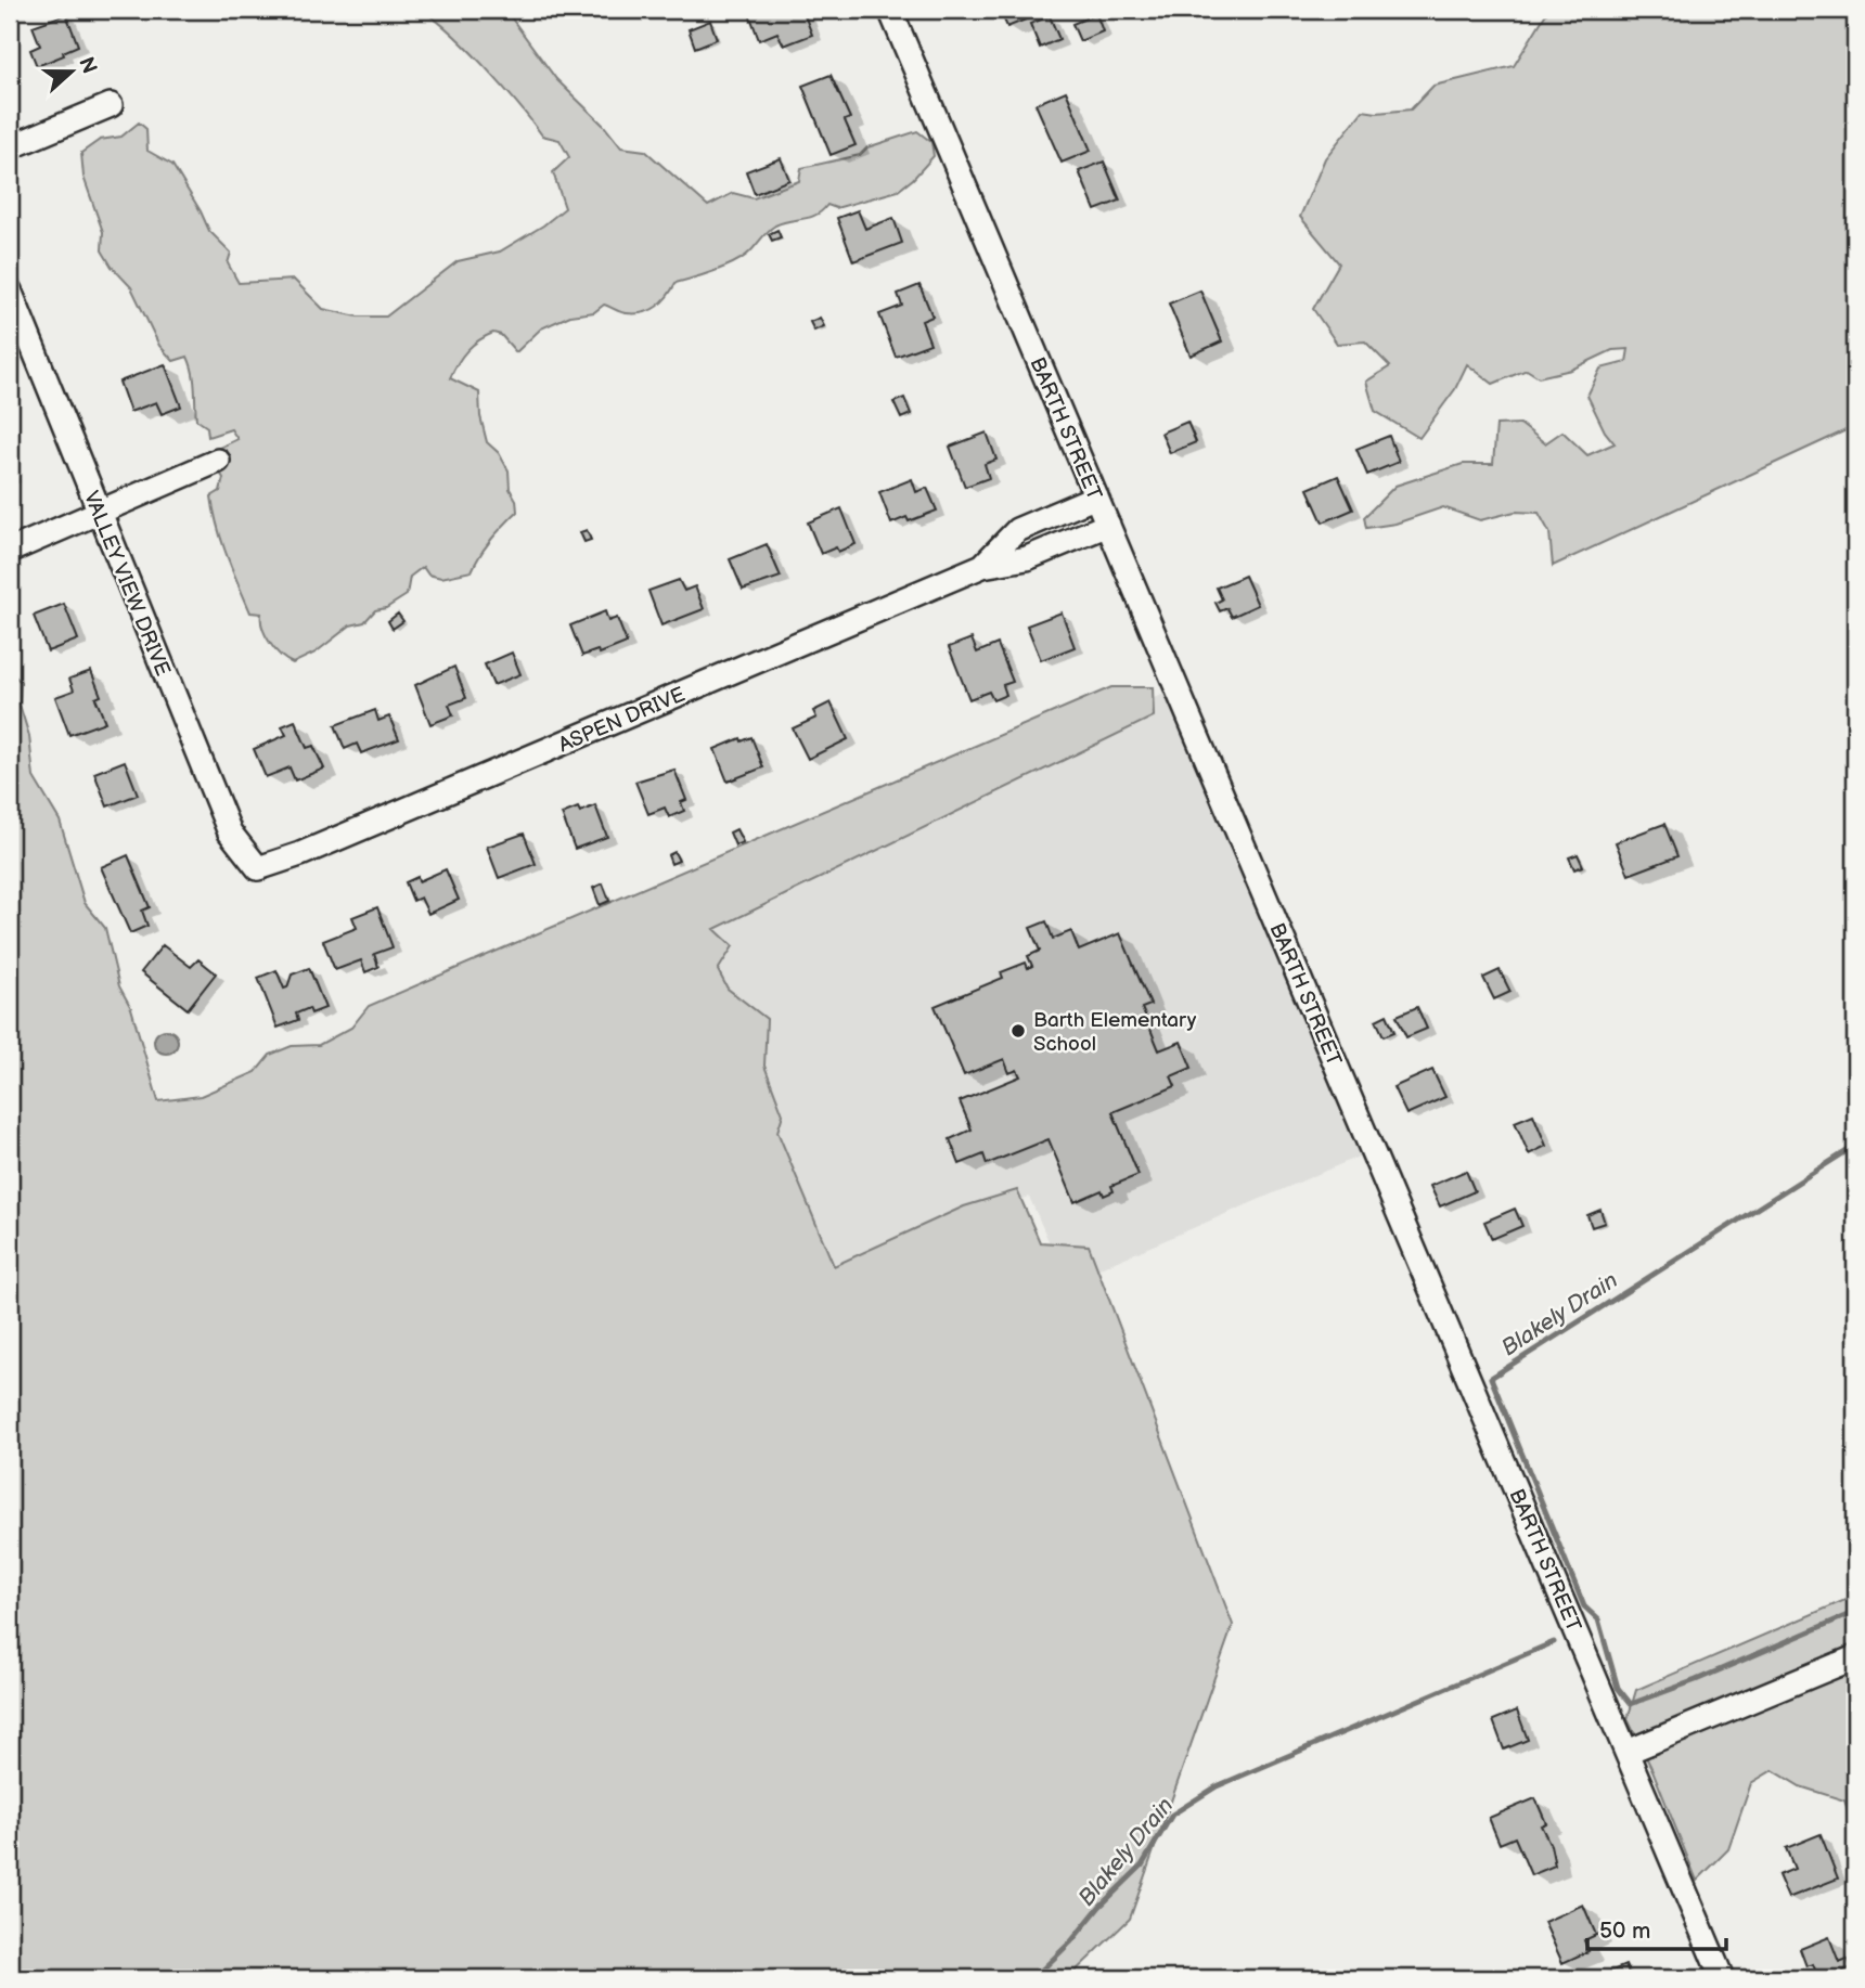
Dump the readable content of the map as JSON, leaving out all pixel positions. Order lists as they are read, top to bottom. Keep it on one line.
{"streets":{"street":["BARTH STREET","VALLEY VIEW DRIVE","ASPEN DRIVE"]},"crossings":[["BARTH STREET","ASPEN DRIVE"],["VALLEY VIEW DRIVE","ASPEN DRIVE"]],"water":["Blakely Drain"],"places":["Barth Elementary School"],"scale_bar":"50 m","north":"right"}
